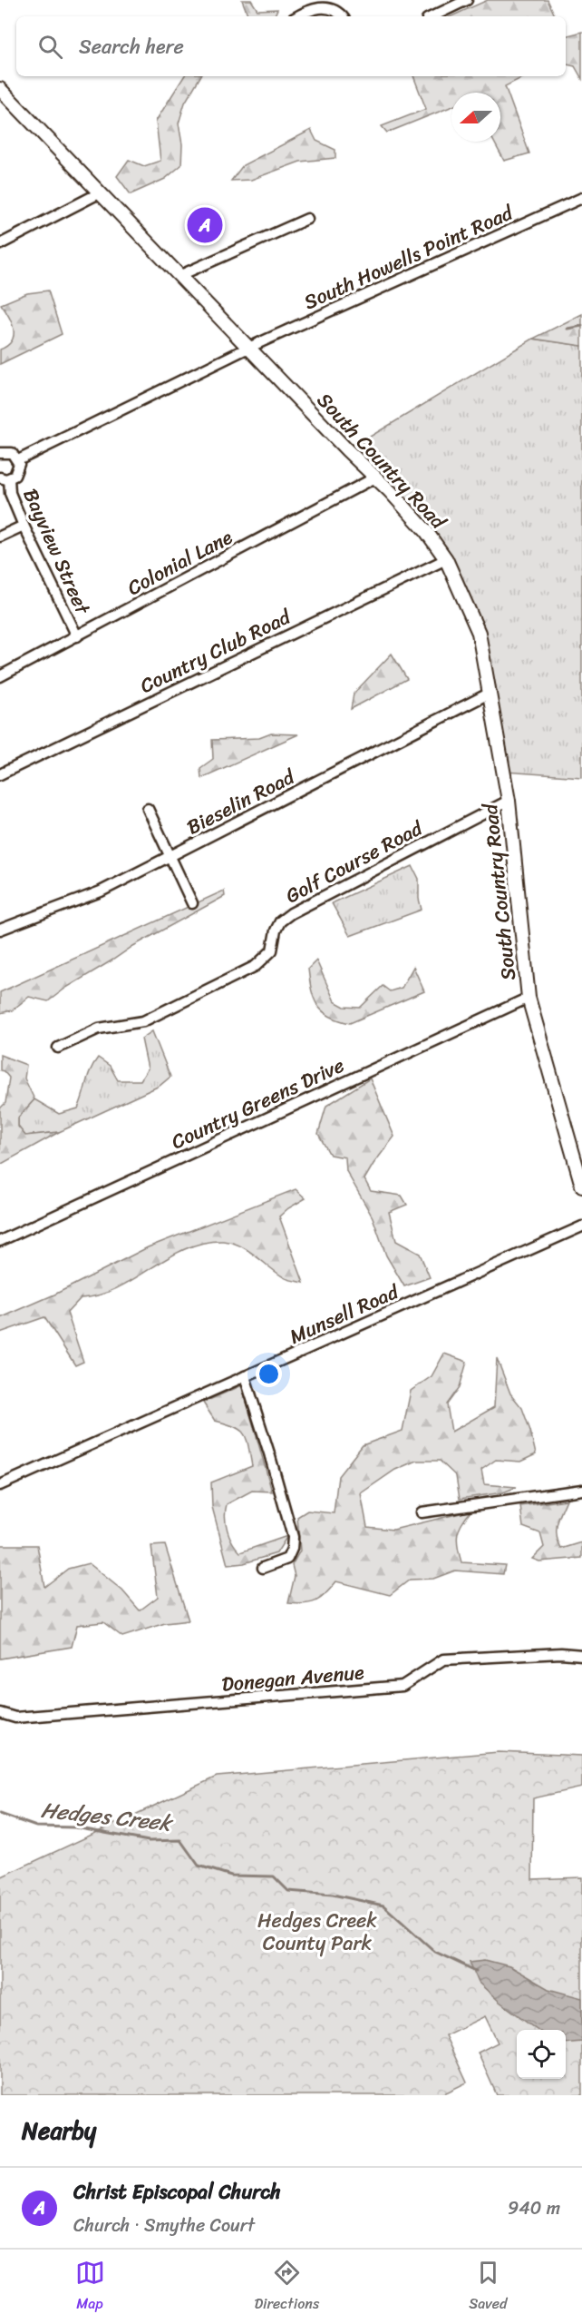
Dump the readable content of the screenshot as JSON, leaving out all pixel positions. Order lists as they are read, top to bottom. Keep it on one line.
{"streets":{"main road":["South Country Road"],"street":["South Howells Point Road","Bayview Street","Colonial Lane","Country Club Road","Bieselin Road","Golf Course Road","Country Greens Drive","Munsell Road","Donegan Avenue"]},"crossings":[["South Howells Point Road","South Country Road"],["South Howells Point Road","Bayview Street"],["South Country Road","Colonial Lane"],["South Country Road","Country Club Road"],["South Country Road","Bieselin Road"],["South Country Road","Golf Course Road"],["South Country Road","Country Greens Drive"],["Bayview Street","Colonial Lane"]],"water":["Hedges Creek"],"parks":["Hedges Creek County Park"],"north":"left","page":{"search":"Search here","pins":"A","heading":"Nearby","list":[{"mark":"A","name":"Christ Episcopal Church","note":"Church · Smythe Court","value":"940 m"}],"nav":["Map","Directions","Saved"]}}
